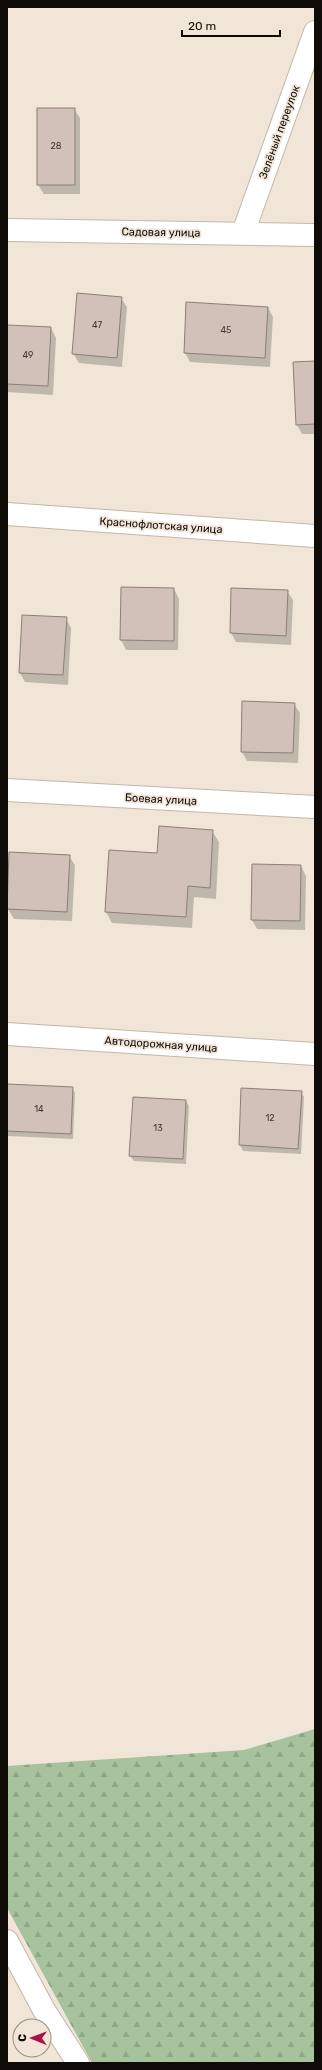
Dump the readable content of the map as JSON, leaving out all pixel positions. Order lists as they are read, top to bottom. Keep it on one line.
{"streets":{"street":["Зелёный переулок","Садовая улица","Краснофлотская улица","Боевая улица","Автодорожная улица"]},"crossings":[["Зелёный переулок","Садовая улица"]],"house_numbers":["28","47","45","49","14","12","13"],"scale_bar":"20 m","north":"left"}
